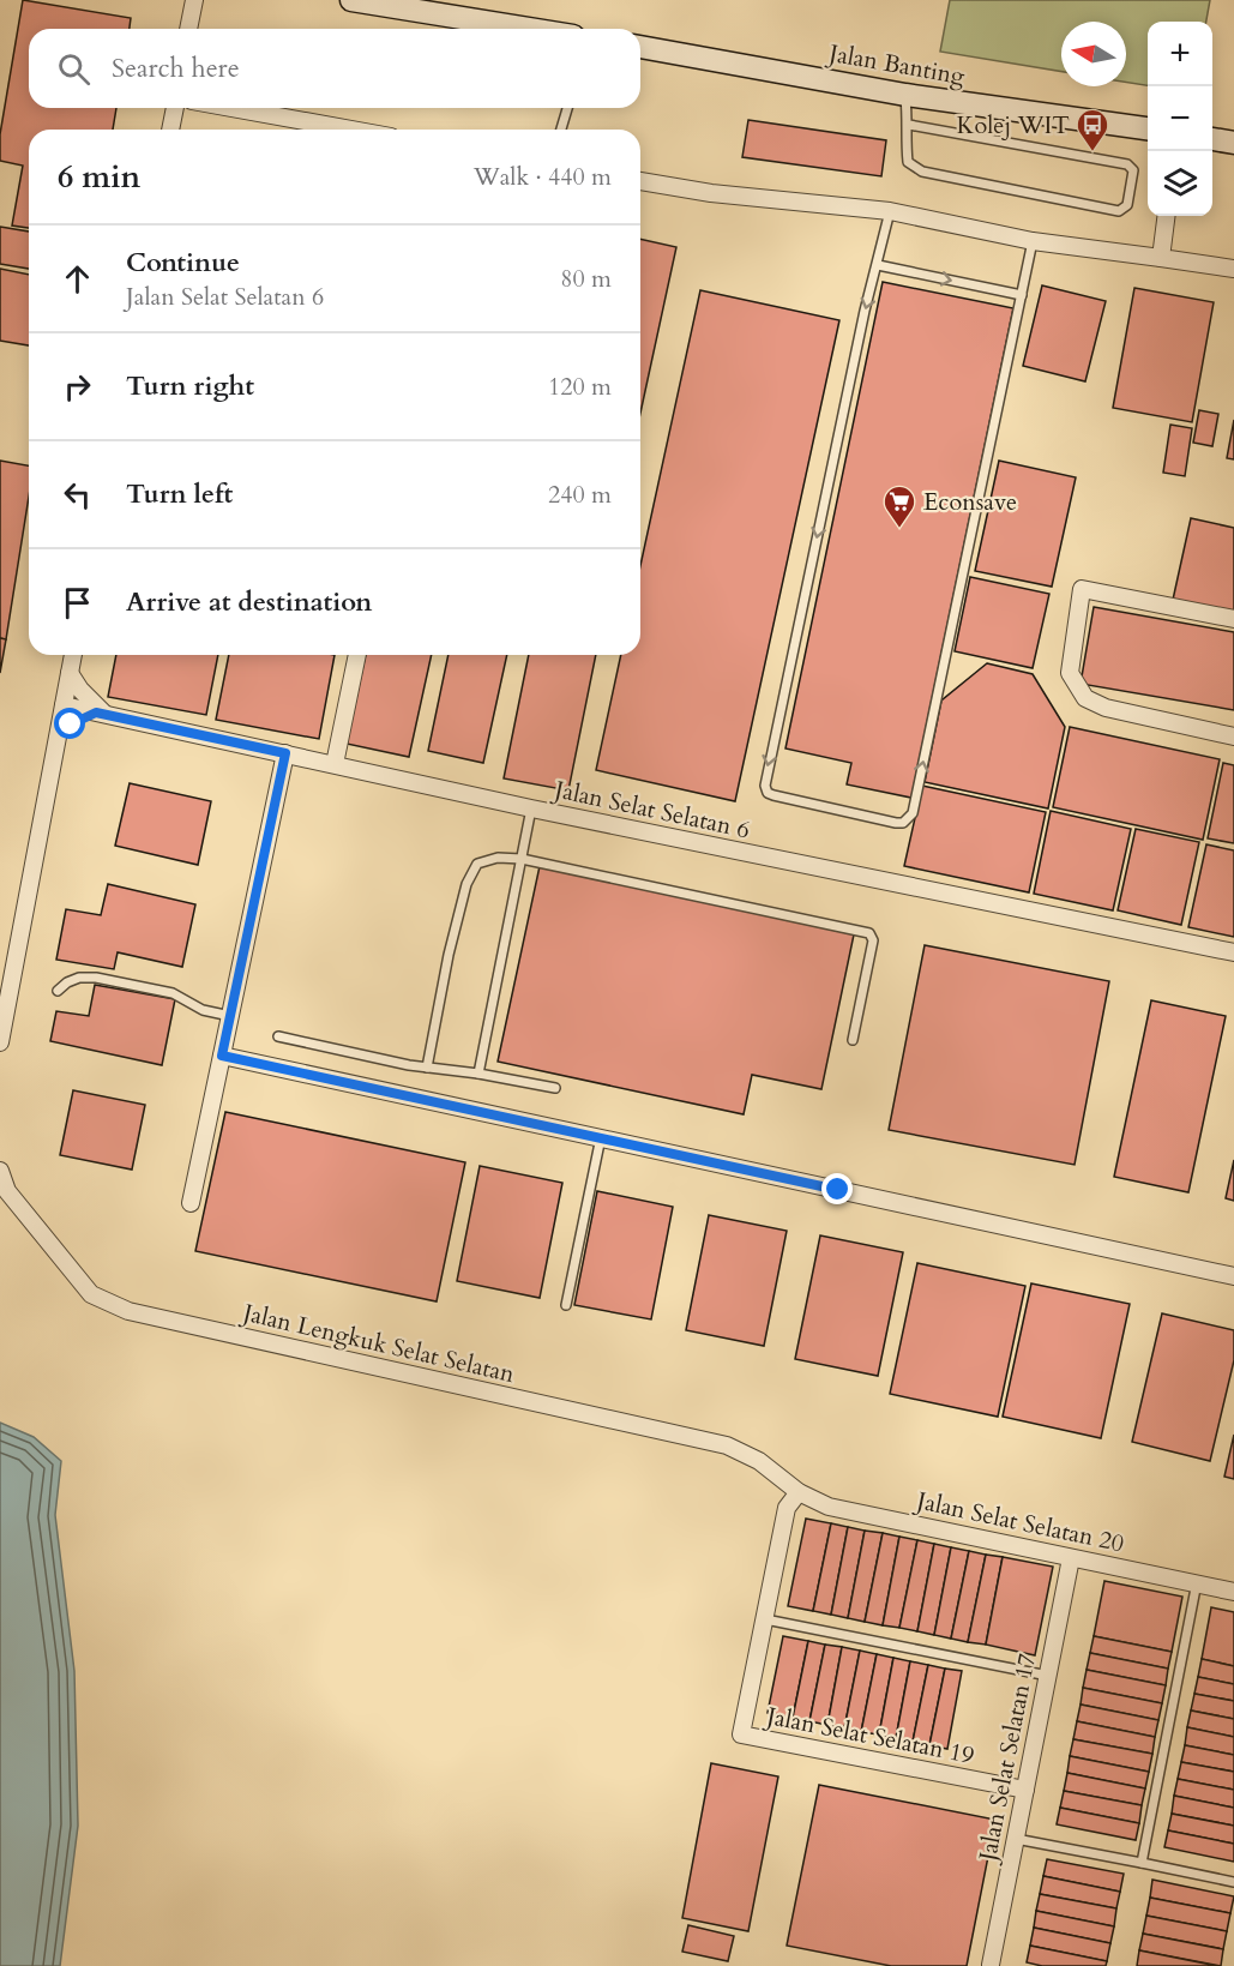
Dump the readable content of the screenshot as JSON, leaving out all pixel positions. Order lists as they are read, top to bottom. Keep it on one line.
{"streets":{"main road":["Jalan Banting"],"street":["Jalan Selat Selatan 6","Jalan Lengkuk Selat Selatan","Jalan Selat Selatan 20","Jalan Selat Selatan 19","Jalan Selat Selatan 17"]},"crossings":[["Jalan Lengkuk Selat Selatan","Jalan Selat Selatan 20"],["Jalan Lengkuk Selat Selatan","Jalan Selat Selatan 19"],["Jalan Selat Selatan 20","Jalan Selat Selatan 19"],["Jalan Selat Selatan 20","Jalan Selat Selatan 17"],["Jalan Selat Selatan 19","Jalan Selat Selatan 17"]],"places":{"bus stop":["Kolej WIT"],"supermarket":["Econsave"]},"north":"left","page":{"map_buttons":["+","−"],"search":"Search here","heading":["6 min","Walk · 440 m"],"list":[["Continue","Jalan Selat Selatan 6","80 m"],["Turn right","120 m"],["Turn left","240 m"],"Arrive at destination"]}}
